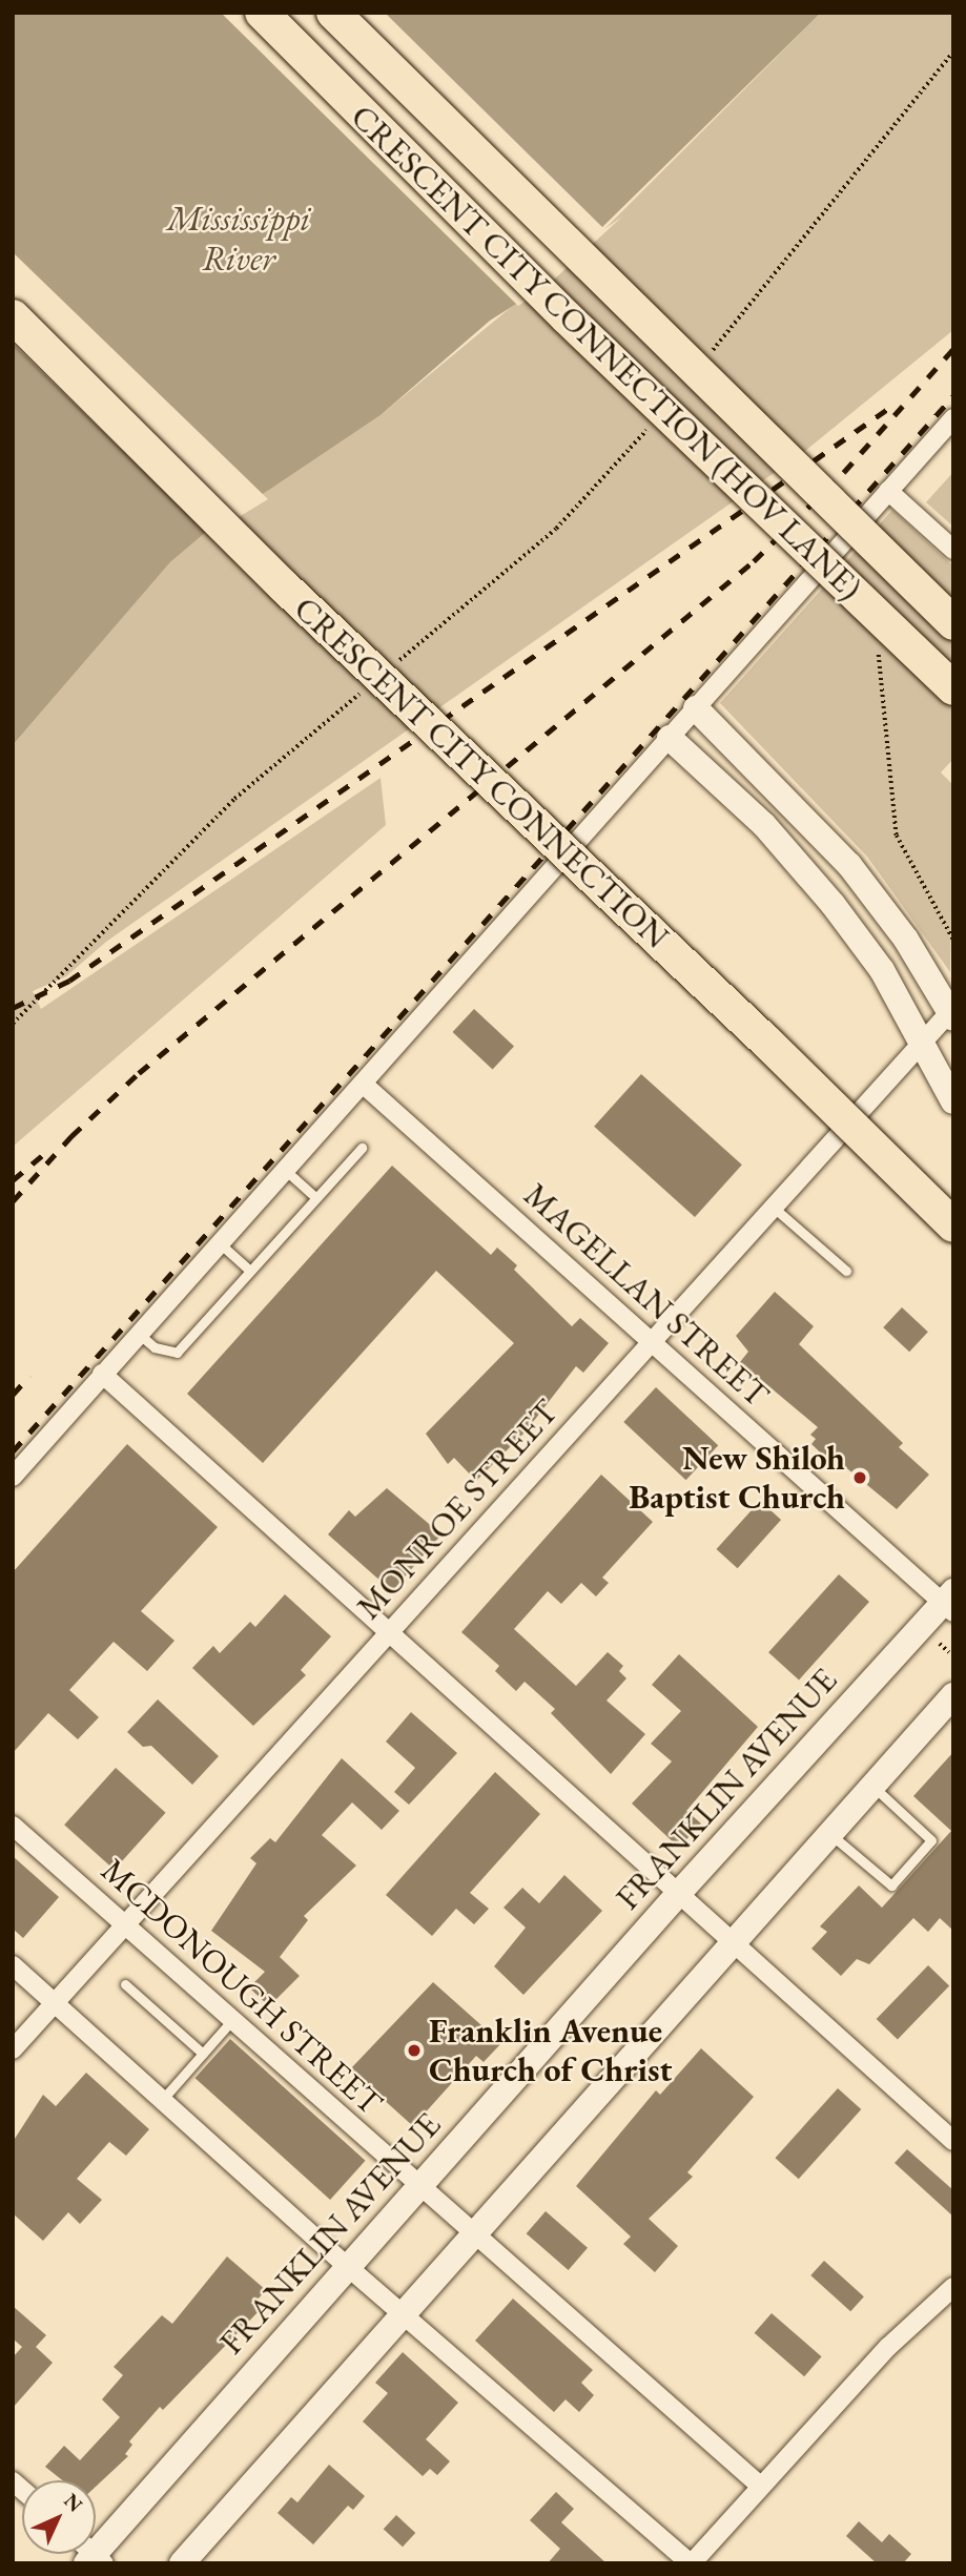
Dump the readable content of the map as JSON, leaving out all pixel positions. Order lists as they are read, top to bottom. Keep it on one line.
{"streets":{"highway":["CRESCENT CITY CONNECTION (HOV LANE)","CRESCENT CITY CONNECTION"],"main road":["FRANKLIN AVENUE"],"street":["MAGELLAN STREET","MONROE STREET","MCDONOUGH STREET"]},"crossings":[["MAGELLAN STREET","MONROE STREET"],["MAGELLAN STREET","FRANKLIN AVENUE"],["MONROE STREET","MCDONOUGH STREET"],["FRANKLIN AVENUE","MCDONOUGH STREET"]],"water":["Mississippi River"],"places":["New Shiloh Baptist Church","Franklin Avenue Church of Christ"],"north":"top right"}
